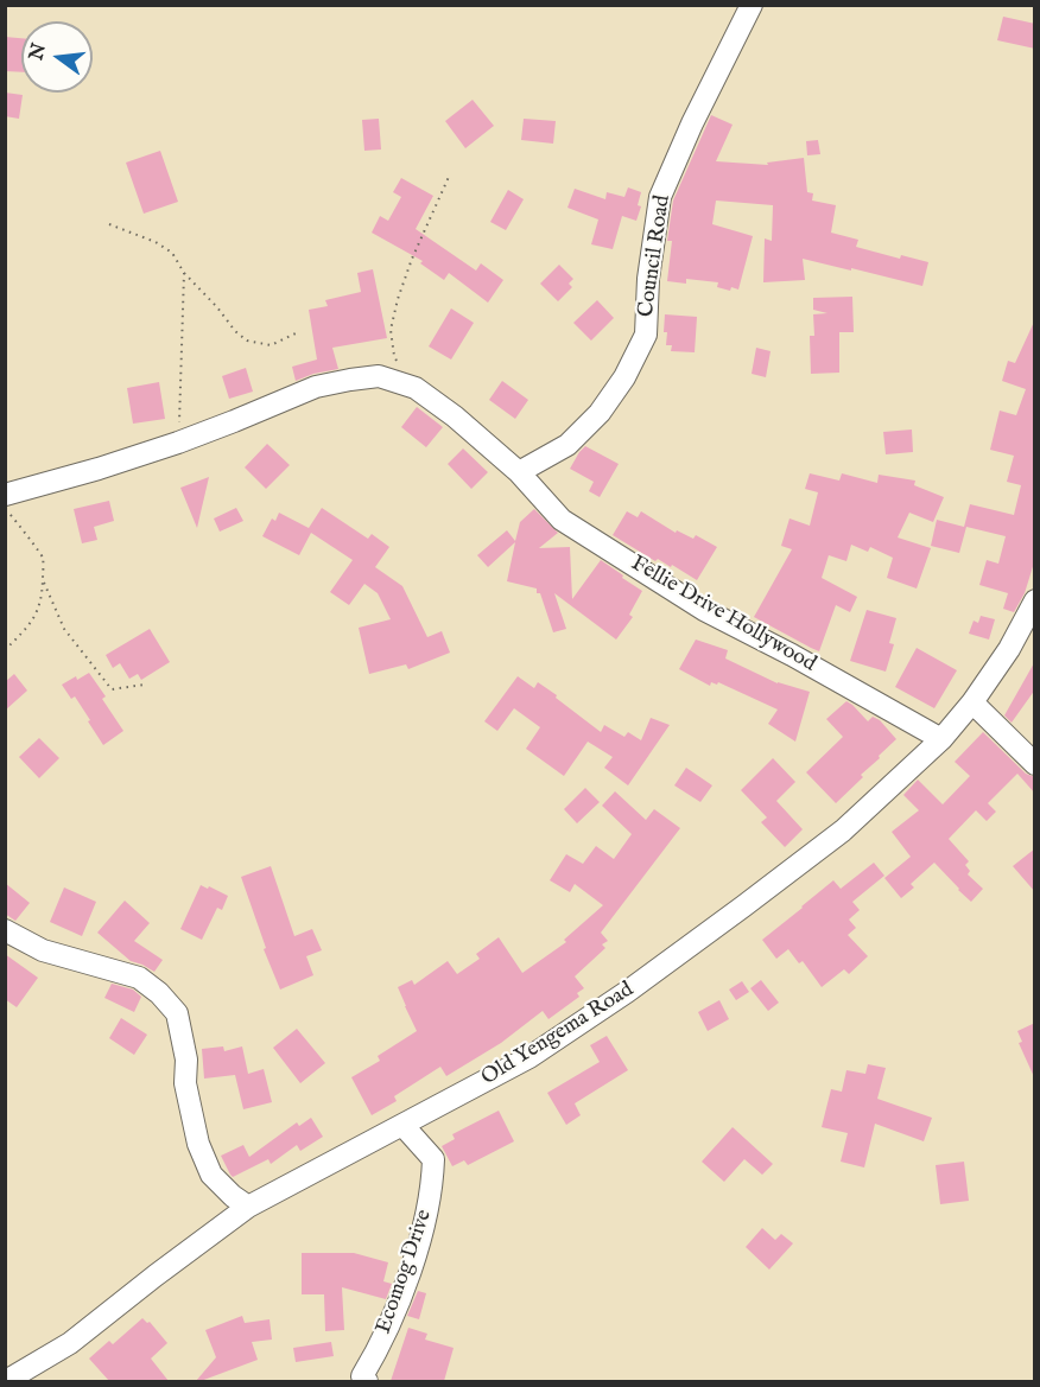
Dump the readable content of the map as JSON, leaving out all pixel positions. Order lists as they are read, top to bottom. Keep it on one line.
{"streets":{"street":["Council Road","Fellie Drive Hollywood","Old Yengema Road","Ecomog Drive"]},"crossings":[["Council Road","Fellie Drive Hollywood"],["Fellie Drive Hollywood","Old Yengema Road"],["Old Yengema Road","Ecomog Drive"]],"north":"left"}
